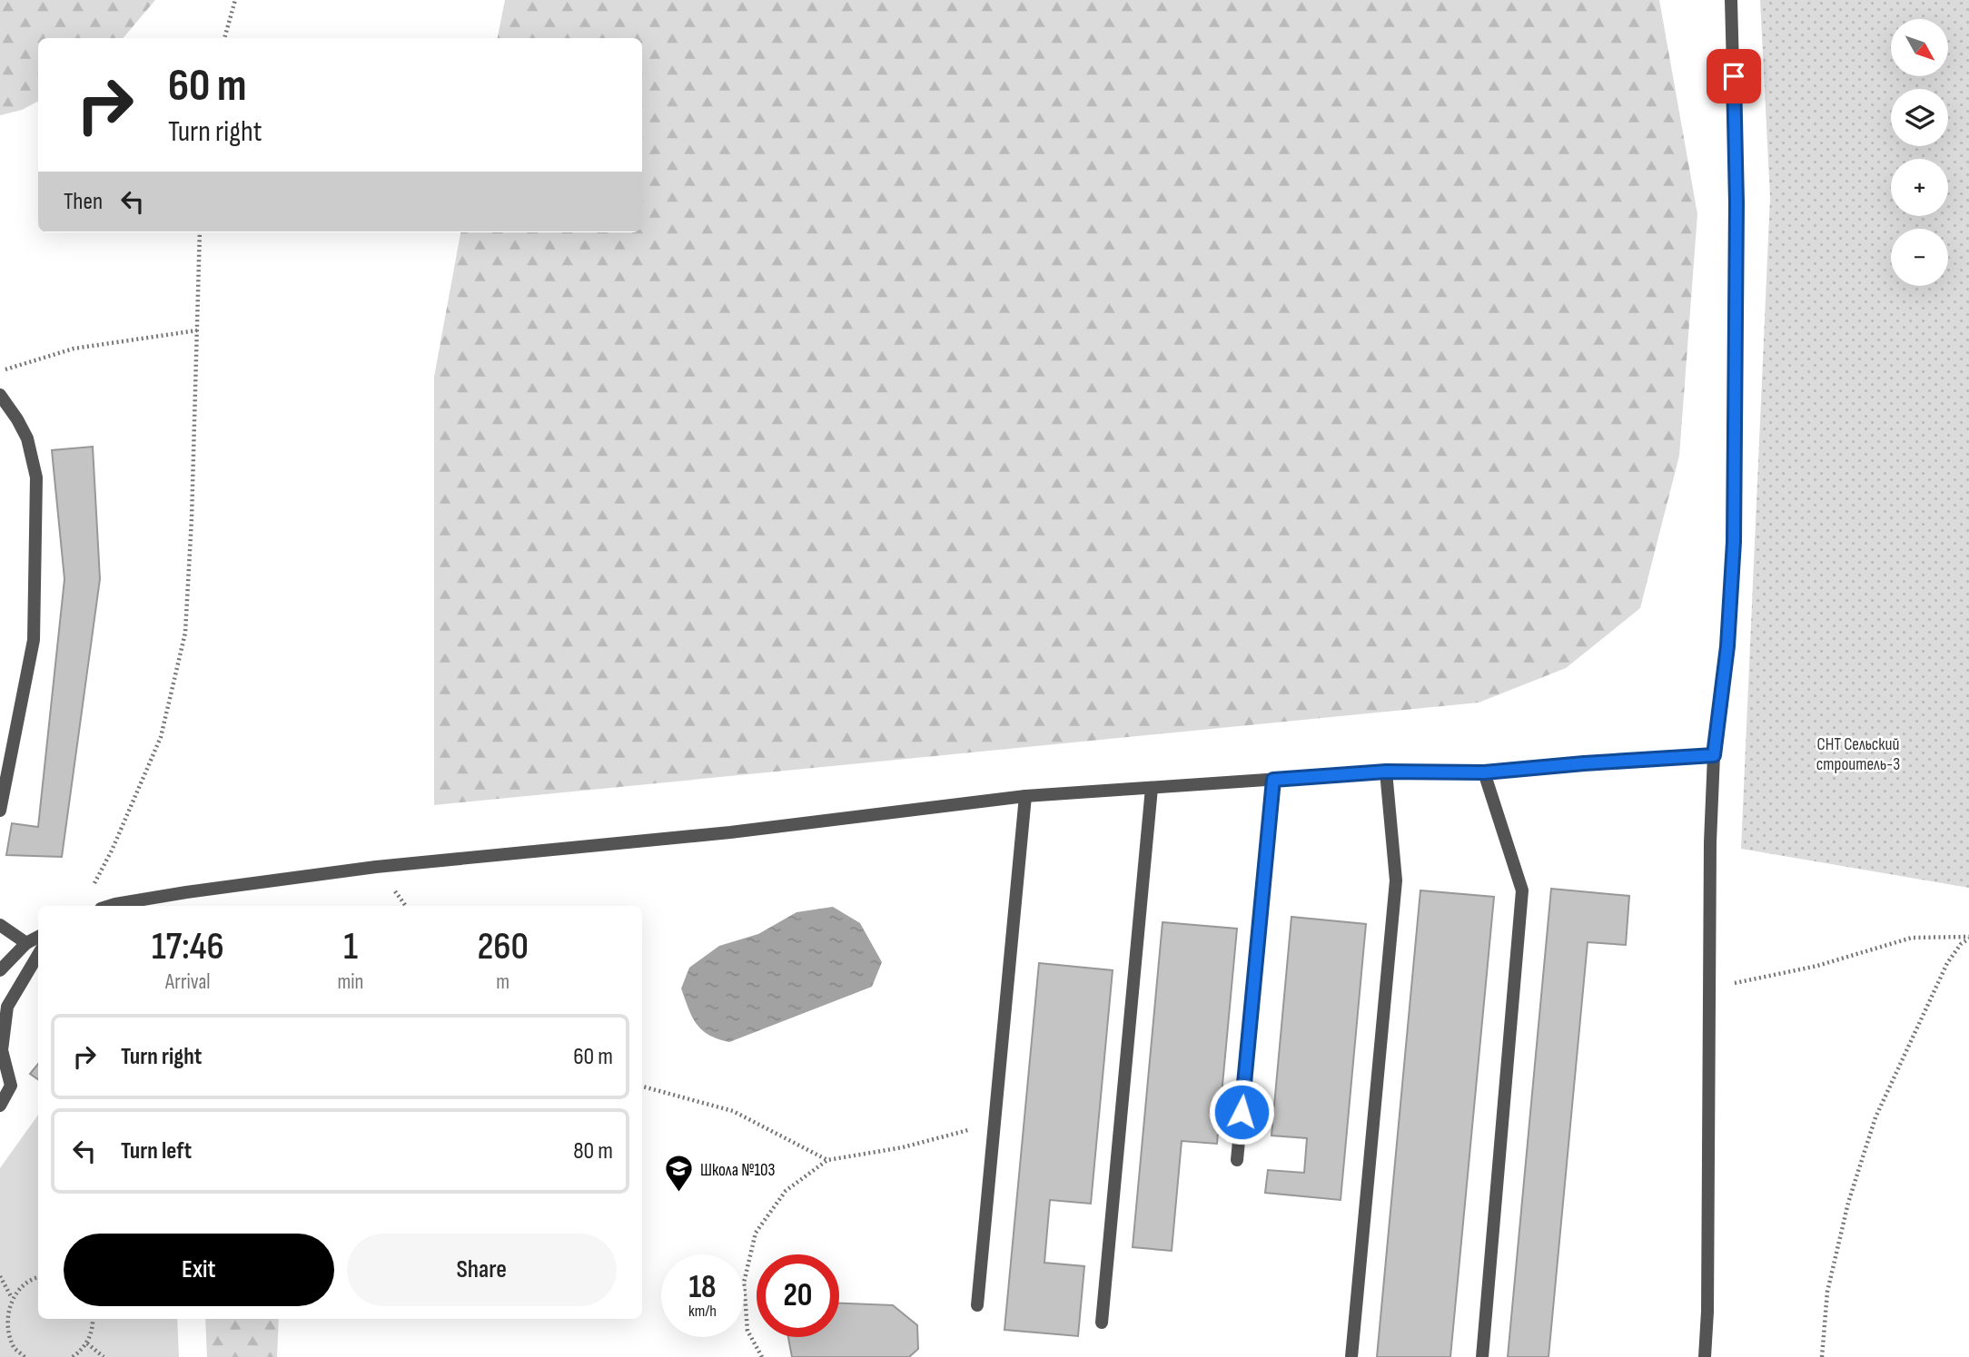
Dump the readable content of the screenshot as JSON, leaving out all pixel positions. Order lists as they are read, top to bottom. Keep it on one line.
{"parks":["СНТ Сельский строитель-3"],"places":{"school or university":["Школа №103"]},"north":"bottom right","page":{"map_buttons":["+","−"],"turn":["60 m","Turn right"],"then":"Then","eta":["17:46","Arrival","1","min","260","m"],"list":[{"name":"Turn right","value":"60 m"},{"name":"Turn left","value":"80 m"}],"buttons":["Exit","Share"],"speed":"18 km/h","limit":"20"}}
